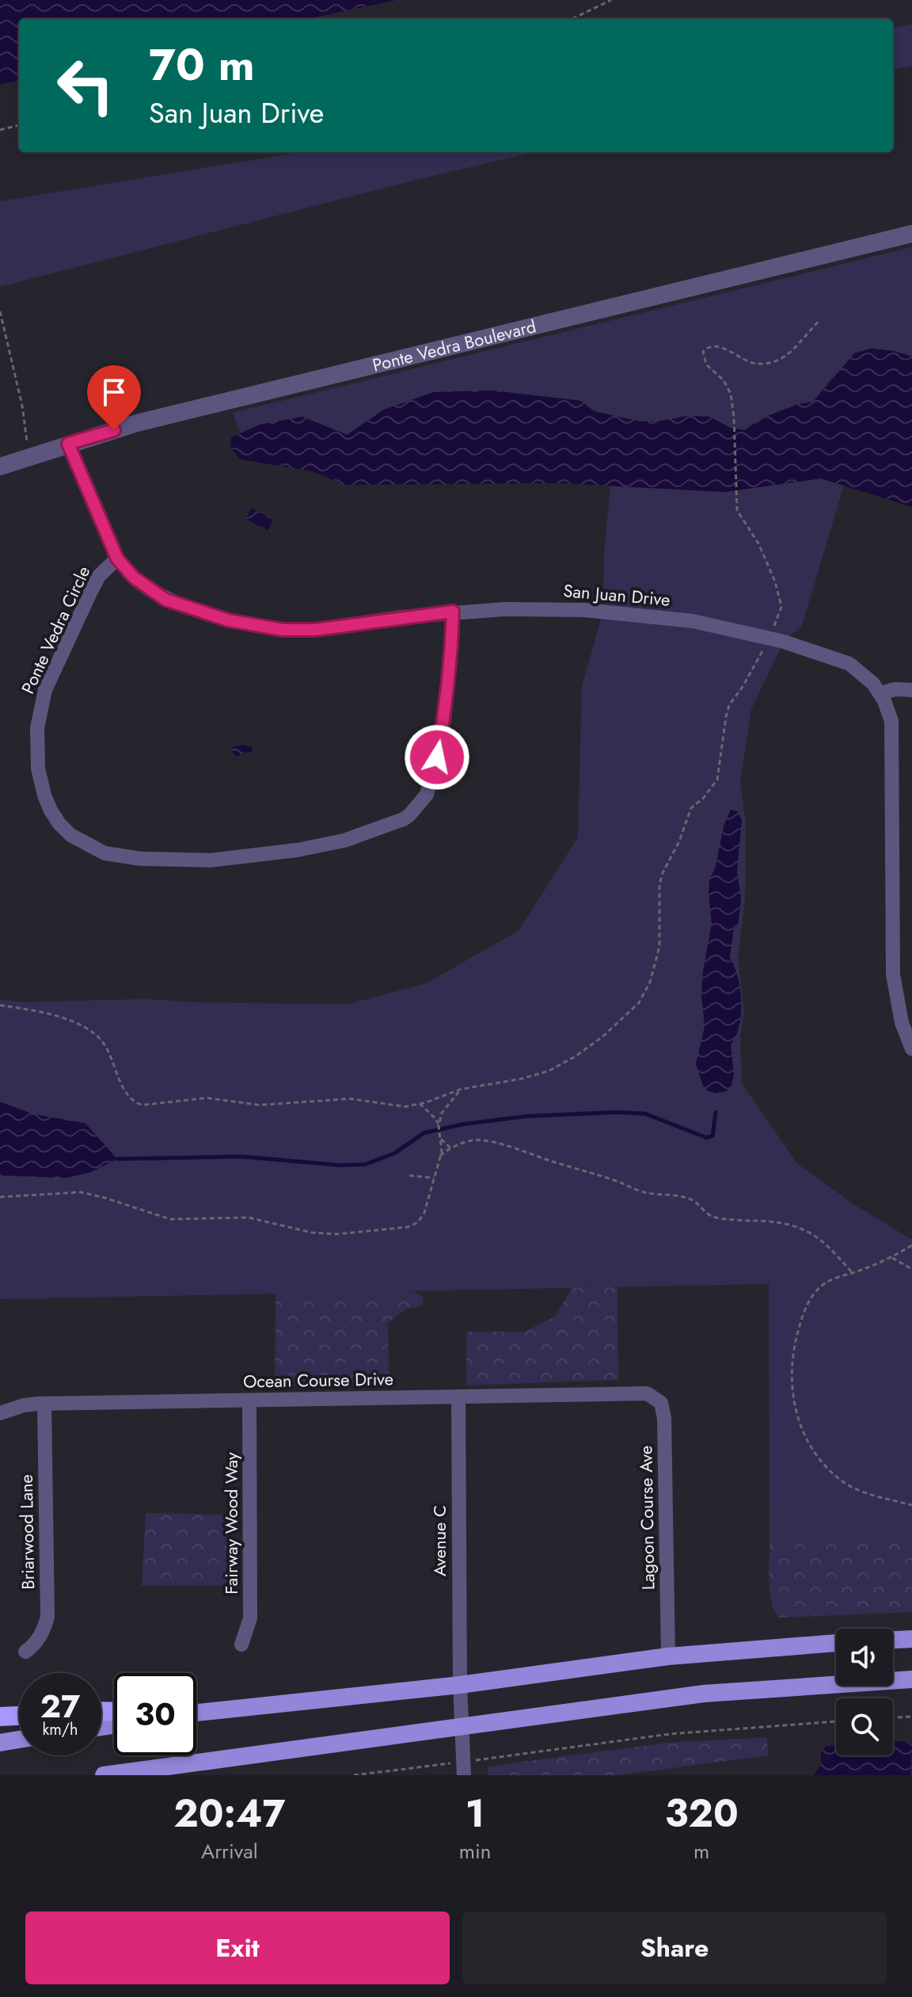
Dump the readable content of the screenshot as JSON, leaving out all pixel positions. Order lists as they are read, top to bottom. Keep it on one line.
{"streets":{"street":["Ponte Vedra Boulevard","San Juan Drive","Ponte Vedra Circle","Ocean Course Drive","Lagoon Course Ave","Fairway Wood Way","Briarwood Lane","Avenue C"]},"crossings":[["Ponte Vedra Boulevard","San Juan Drive"],["San Juan Drive","Ponte Vedra Circle"],["Ocean Course Drive","Lagoon Course Ave"],["Ocean Course Drive","Fairway Wood Way"],["Ocean Course Drive","Briarwood Lane"],["Ocean Course Drive","Avenue C"]],"page":{"turn":["70 m","San Juan Drive"],"speed":"27 km/h","limit":"30","eta":["20:47","Arrival","1","min","320","m"],"buttons":["Exit","Share"]}}
